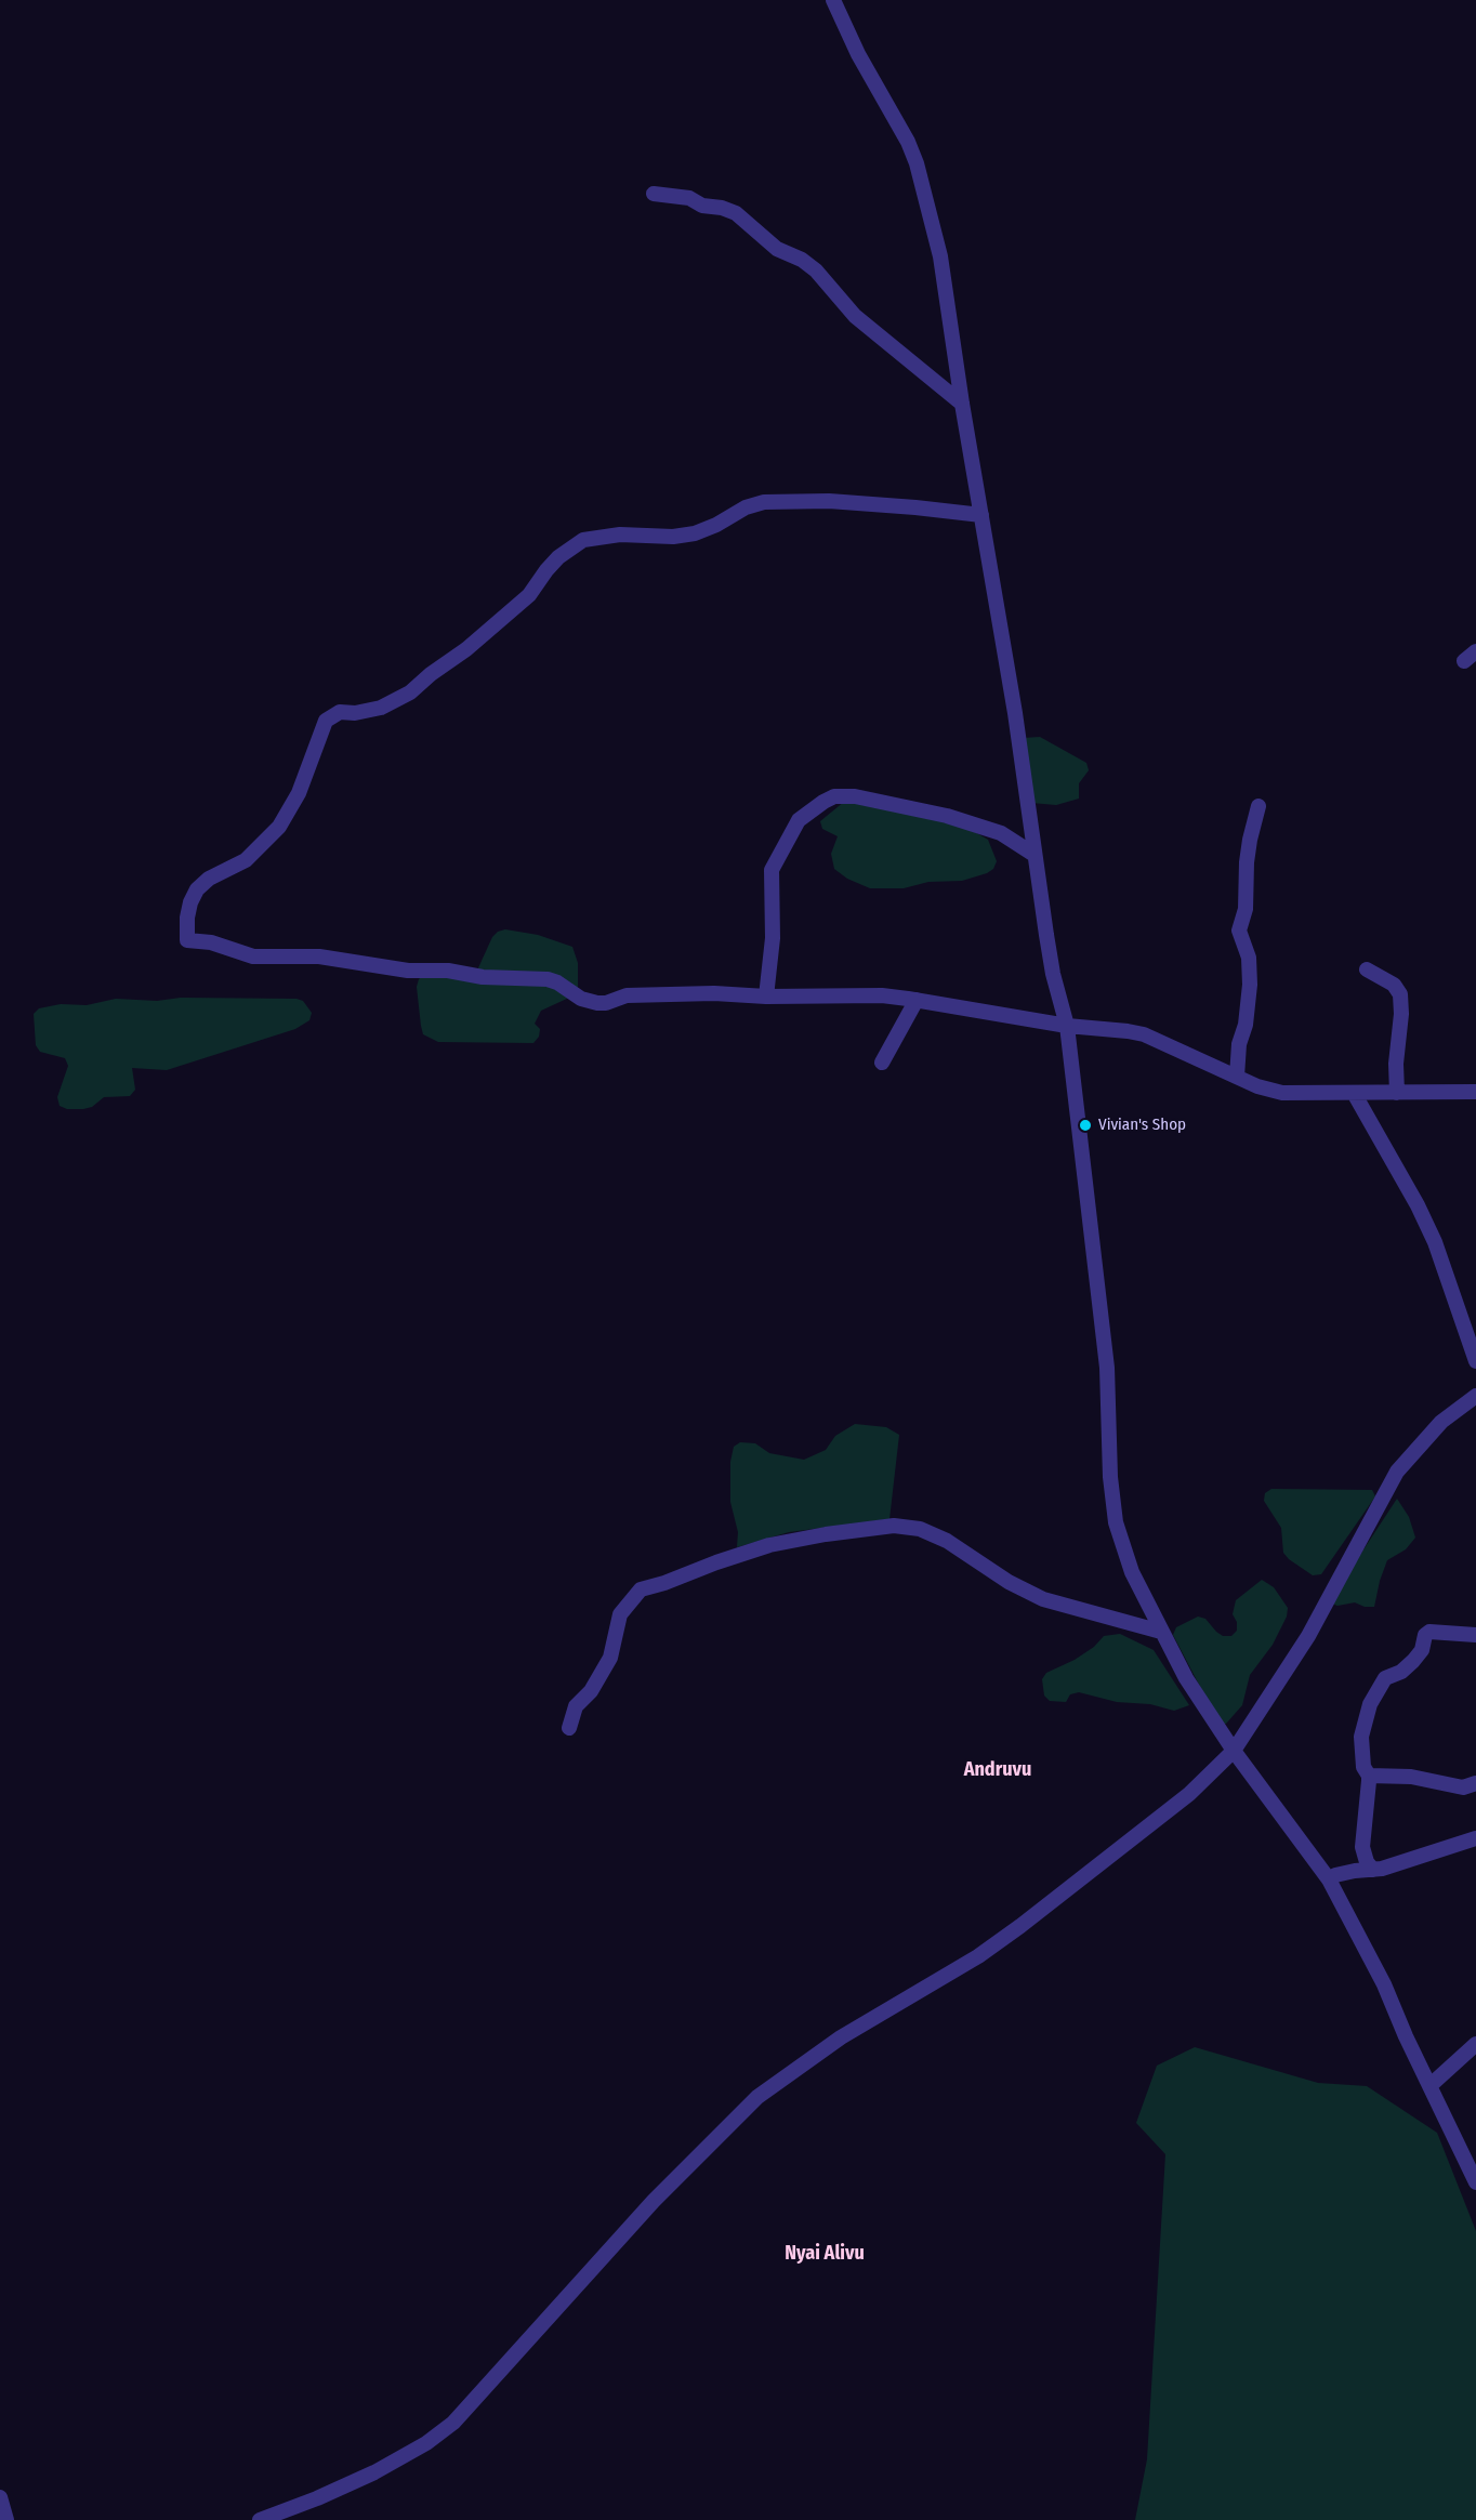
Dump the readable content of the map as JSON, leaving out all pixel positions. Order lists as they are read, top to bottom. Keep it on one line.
{"districts":["Andruvu","Nyai Alivu"],"places":["Vivian's Shop"]}
